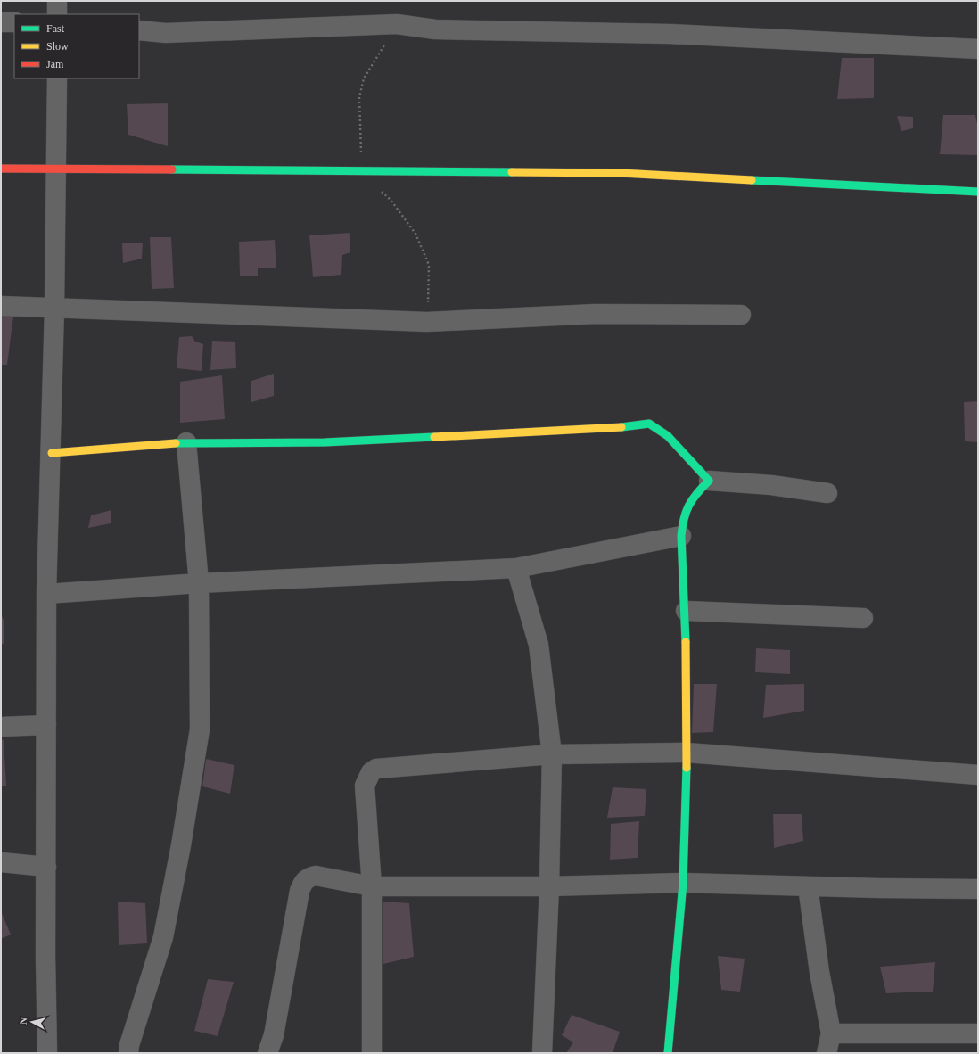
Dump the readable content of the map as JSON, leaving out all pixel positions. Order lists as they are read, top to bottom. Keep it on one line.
{"legend":["Fast","Slow","Jam"],"north":"left"}
